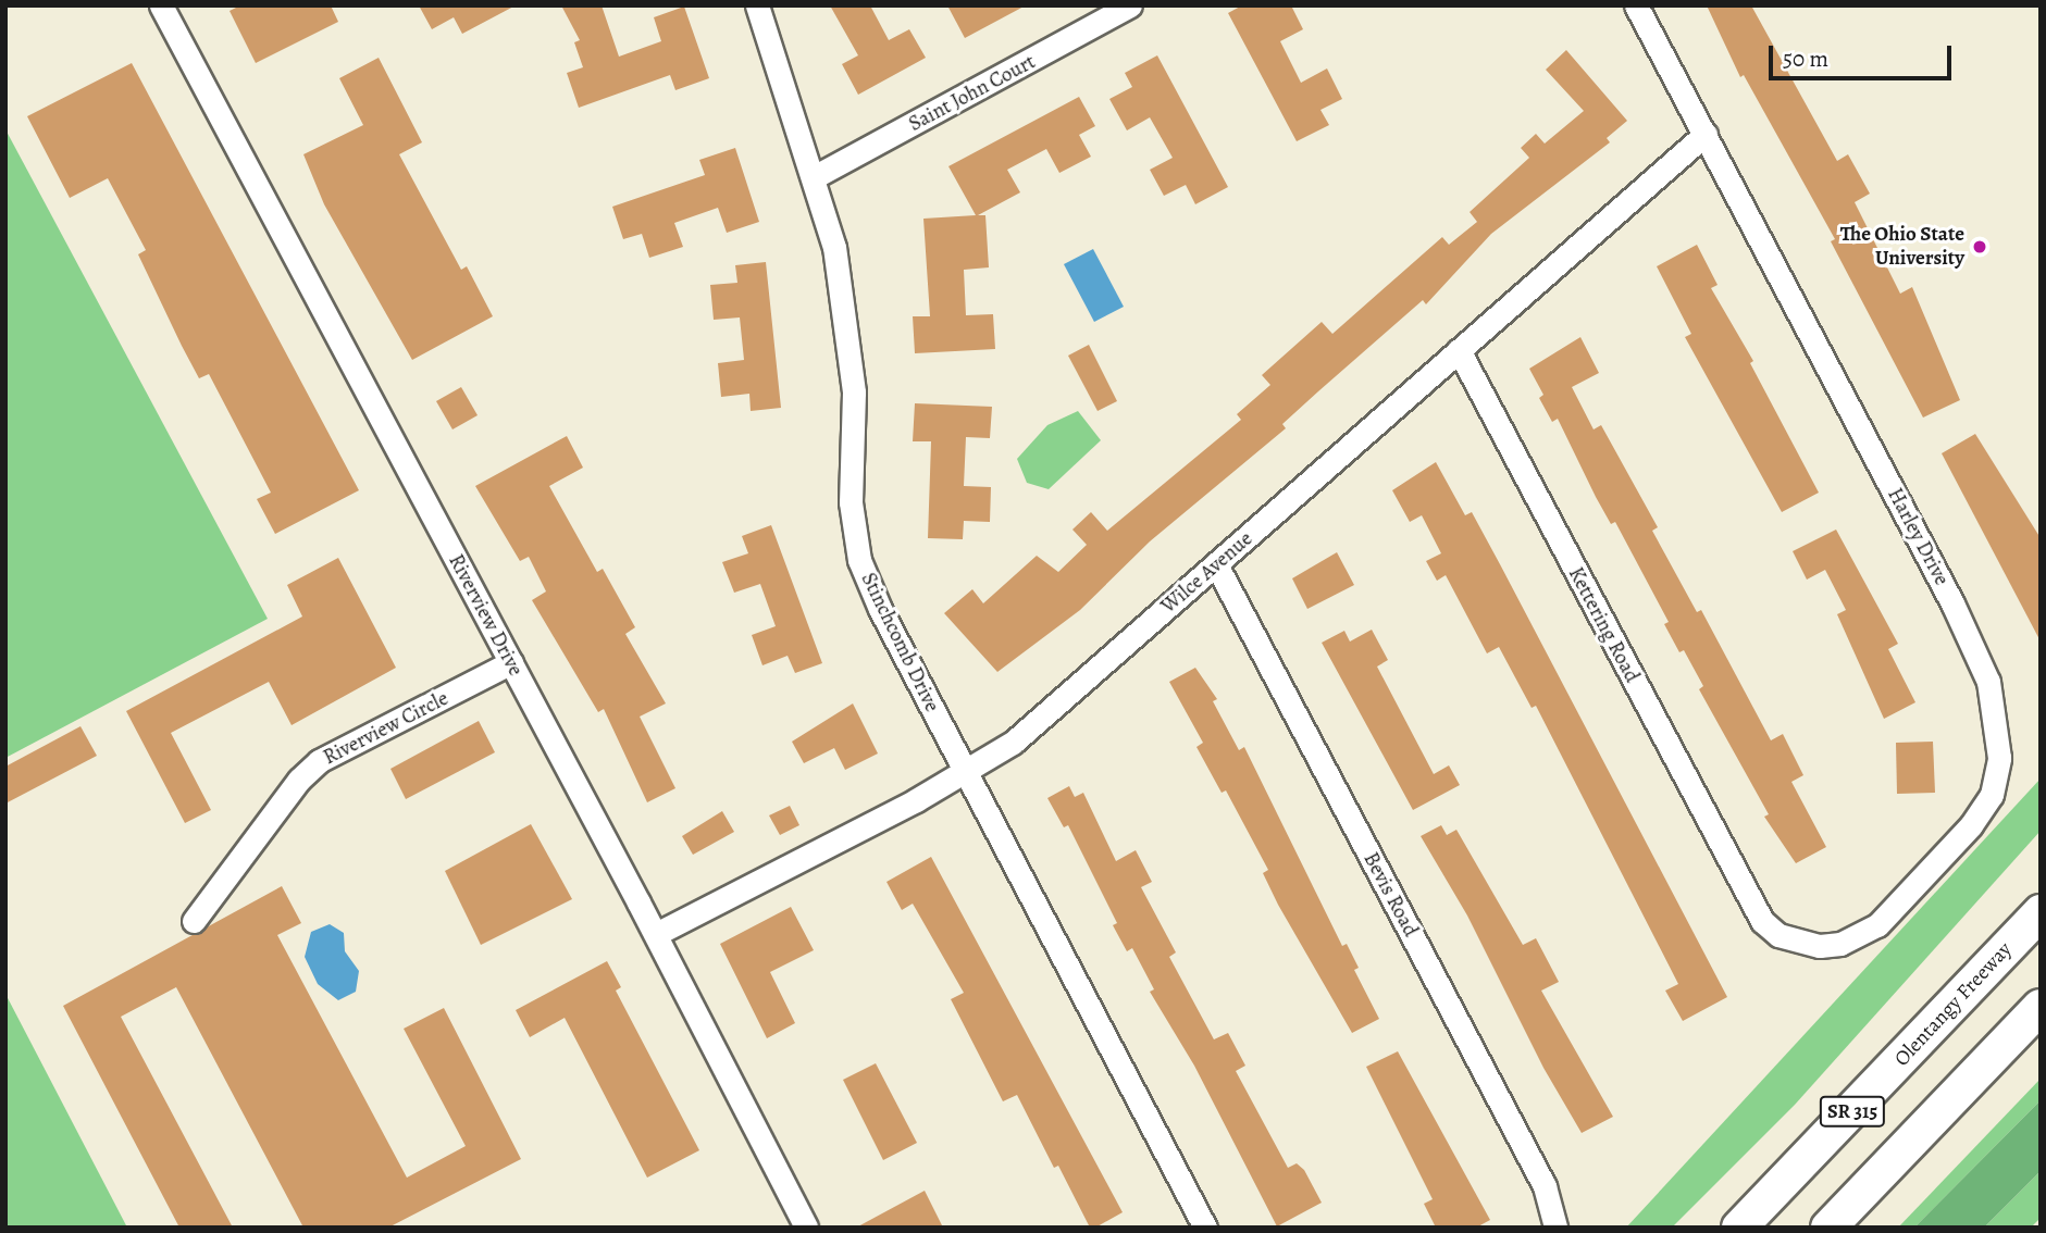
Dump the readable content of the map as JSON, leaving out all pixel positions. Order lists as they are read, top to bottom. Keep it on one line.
{"streets":{"highway":["Olentangy Freeway","SR 315"],"street":["Saint John Court","Harley Drive","Wilce Avenue","Riverview Drive","Kettering Road","Stinchcomb Drive","Riverview Circle","Bevis Road"]},"crossings":[["Saint John Court","Stinchcomb Drive"],["Harley Drive","Wilce Avenue"],["Harley Drive","Kettering Road"],["Wilce Avenue","Riverview Drive"],["Wilce Avenue","Kettering Road"],["Wilce Avenue","Stinchcomb Drive"],["Wilce Avenue","Bevis Road"],["Riverview Drive","Riverview Circle"]],"places":["The Ohio State University"],"scale_bar":"50 m"}
